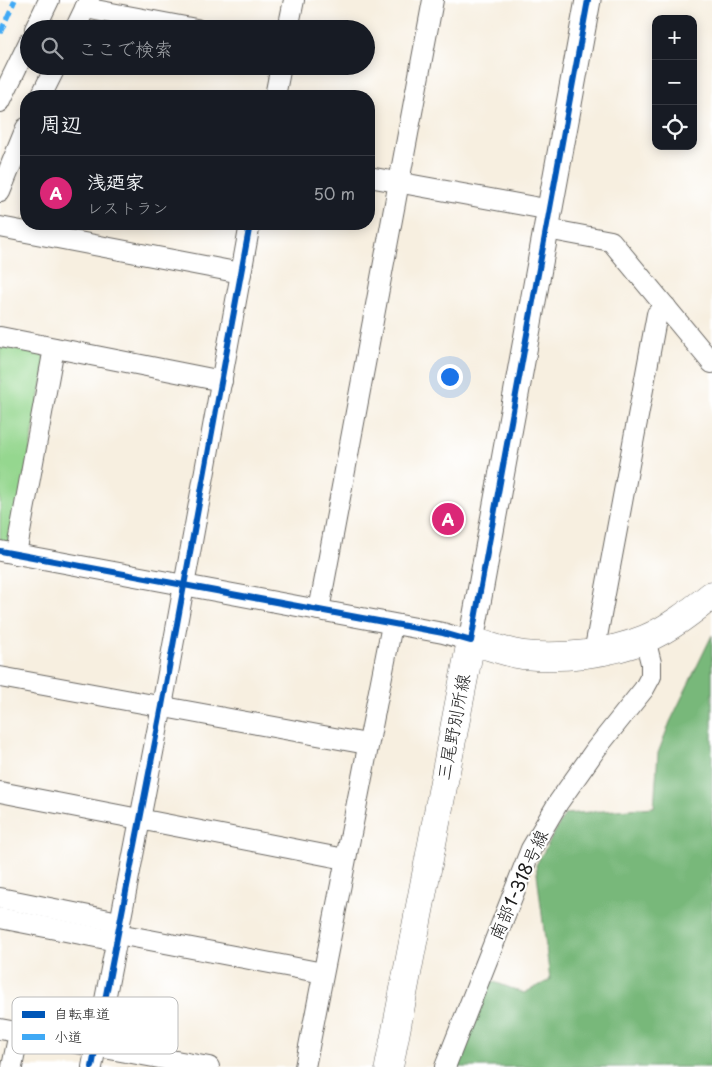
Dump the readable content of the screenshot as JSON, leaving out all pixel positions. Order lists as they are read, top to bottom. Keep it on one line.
{"streets":{"main road":["三尾野別所線"],"street":["南部1-318号線"]},"legend":["自転車道","小道"],"page":{"map_buttons":["+","−"],"search":"ここで検索","heading":"周辺","list":[{"mark":"A","name":"浅廼家","note":"レストラン","value":"50 m"}],"pins":"A"}}
